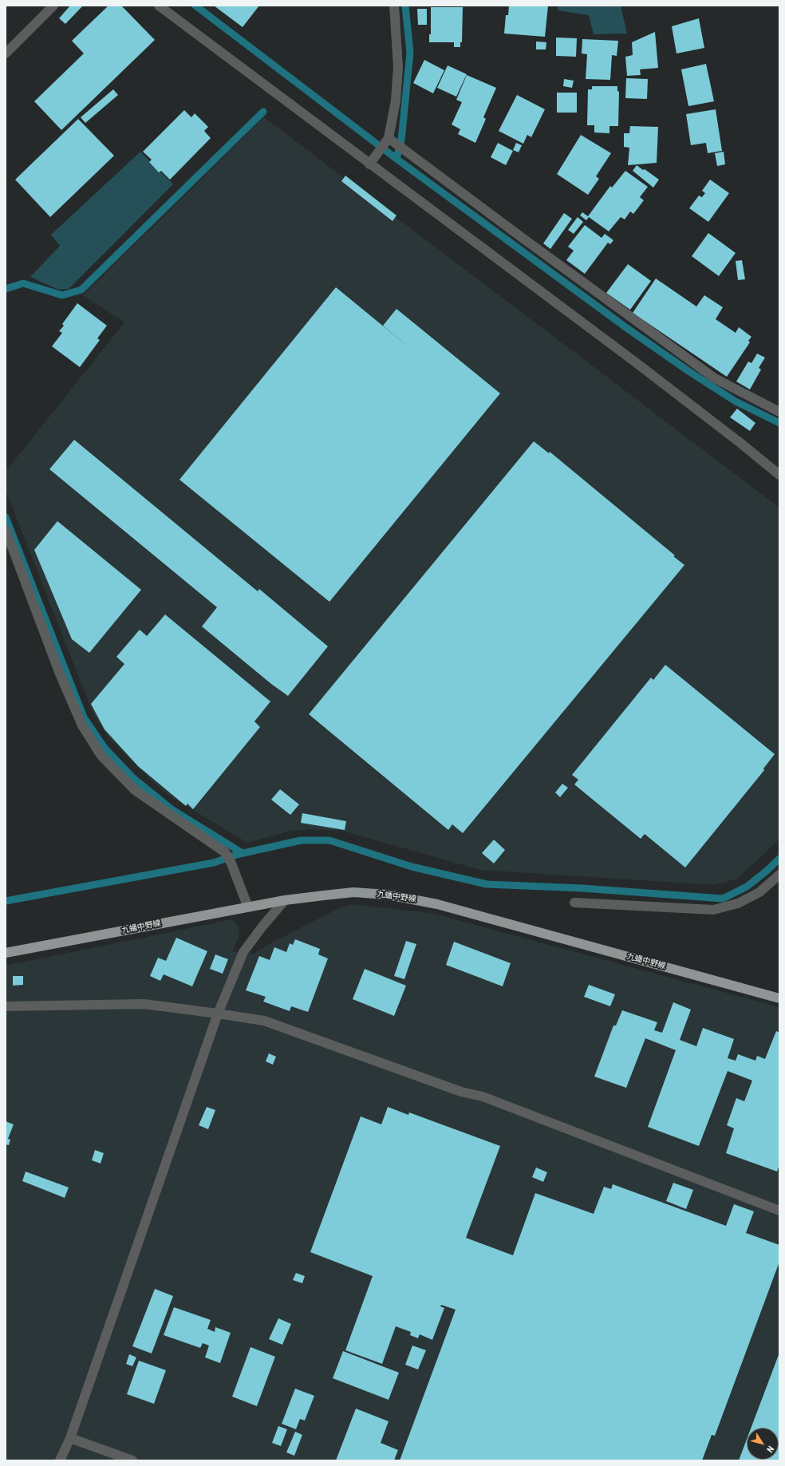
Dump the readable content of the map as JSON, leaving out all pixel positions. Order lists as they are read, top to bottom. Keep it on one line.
{"streets":{"main road":["九蟠中野線"]},"north":"bottom right"}
